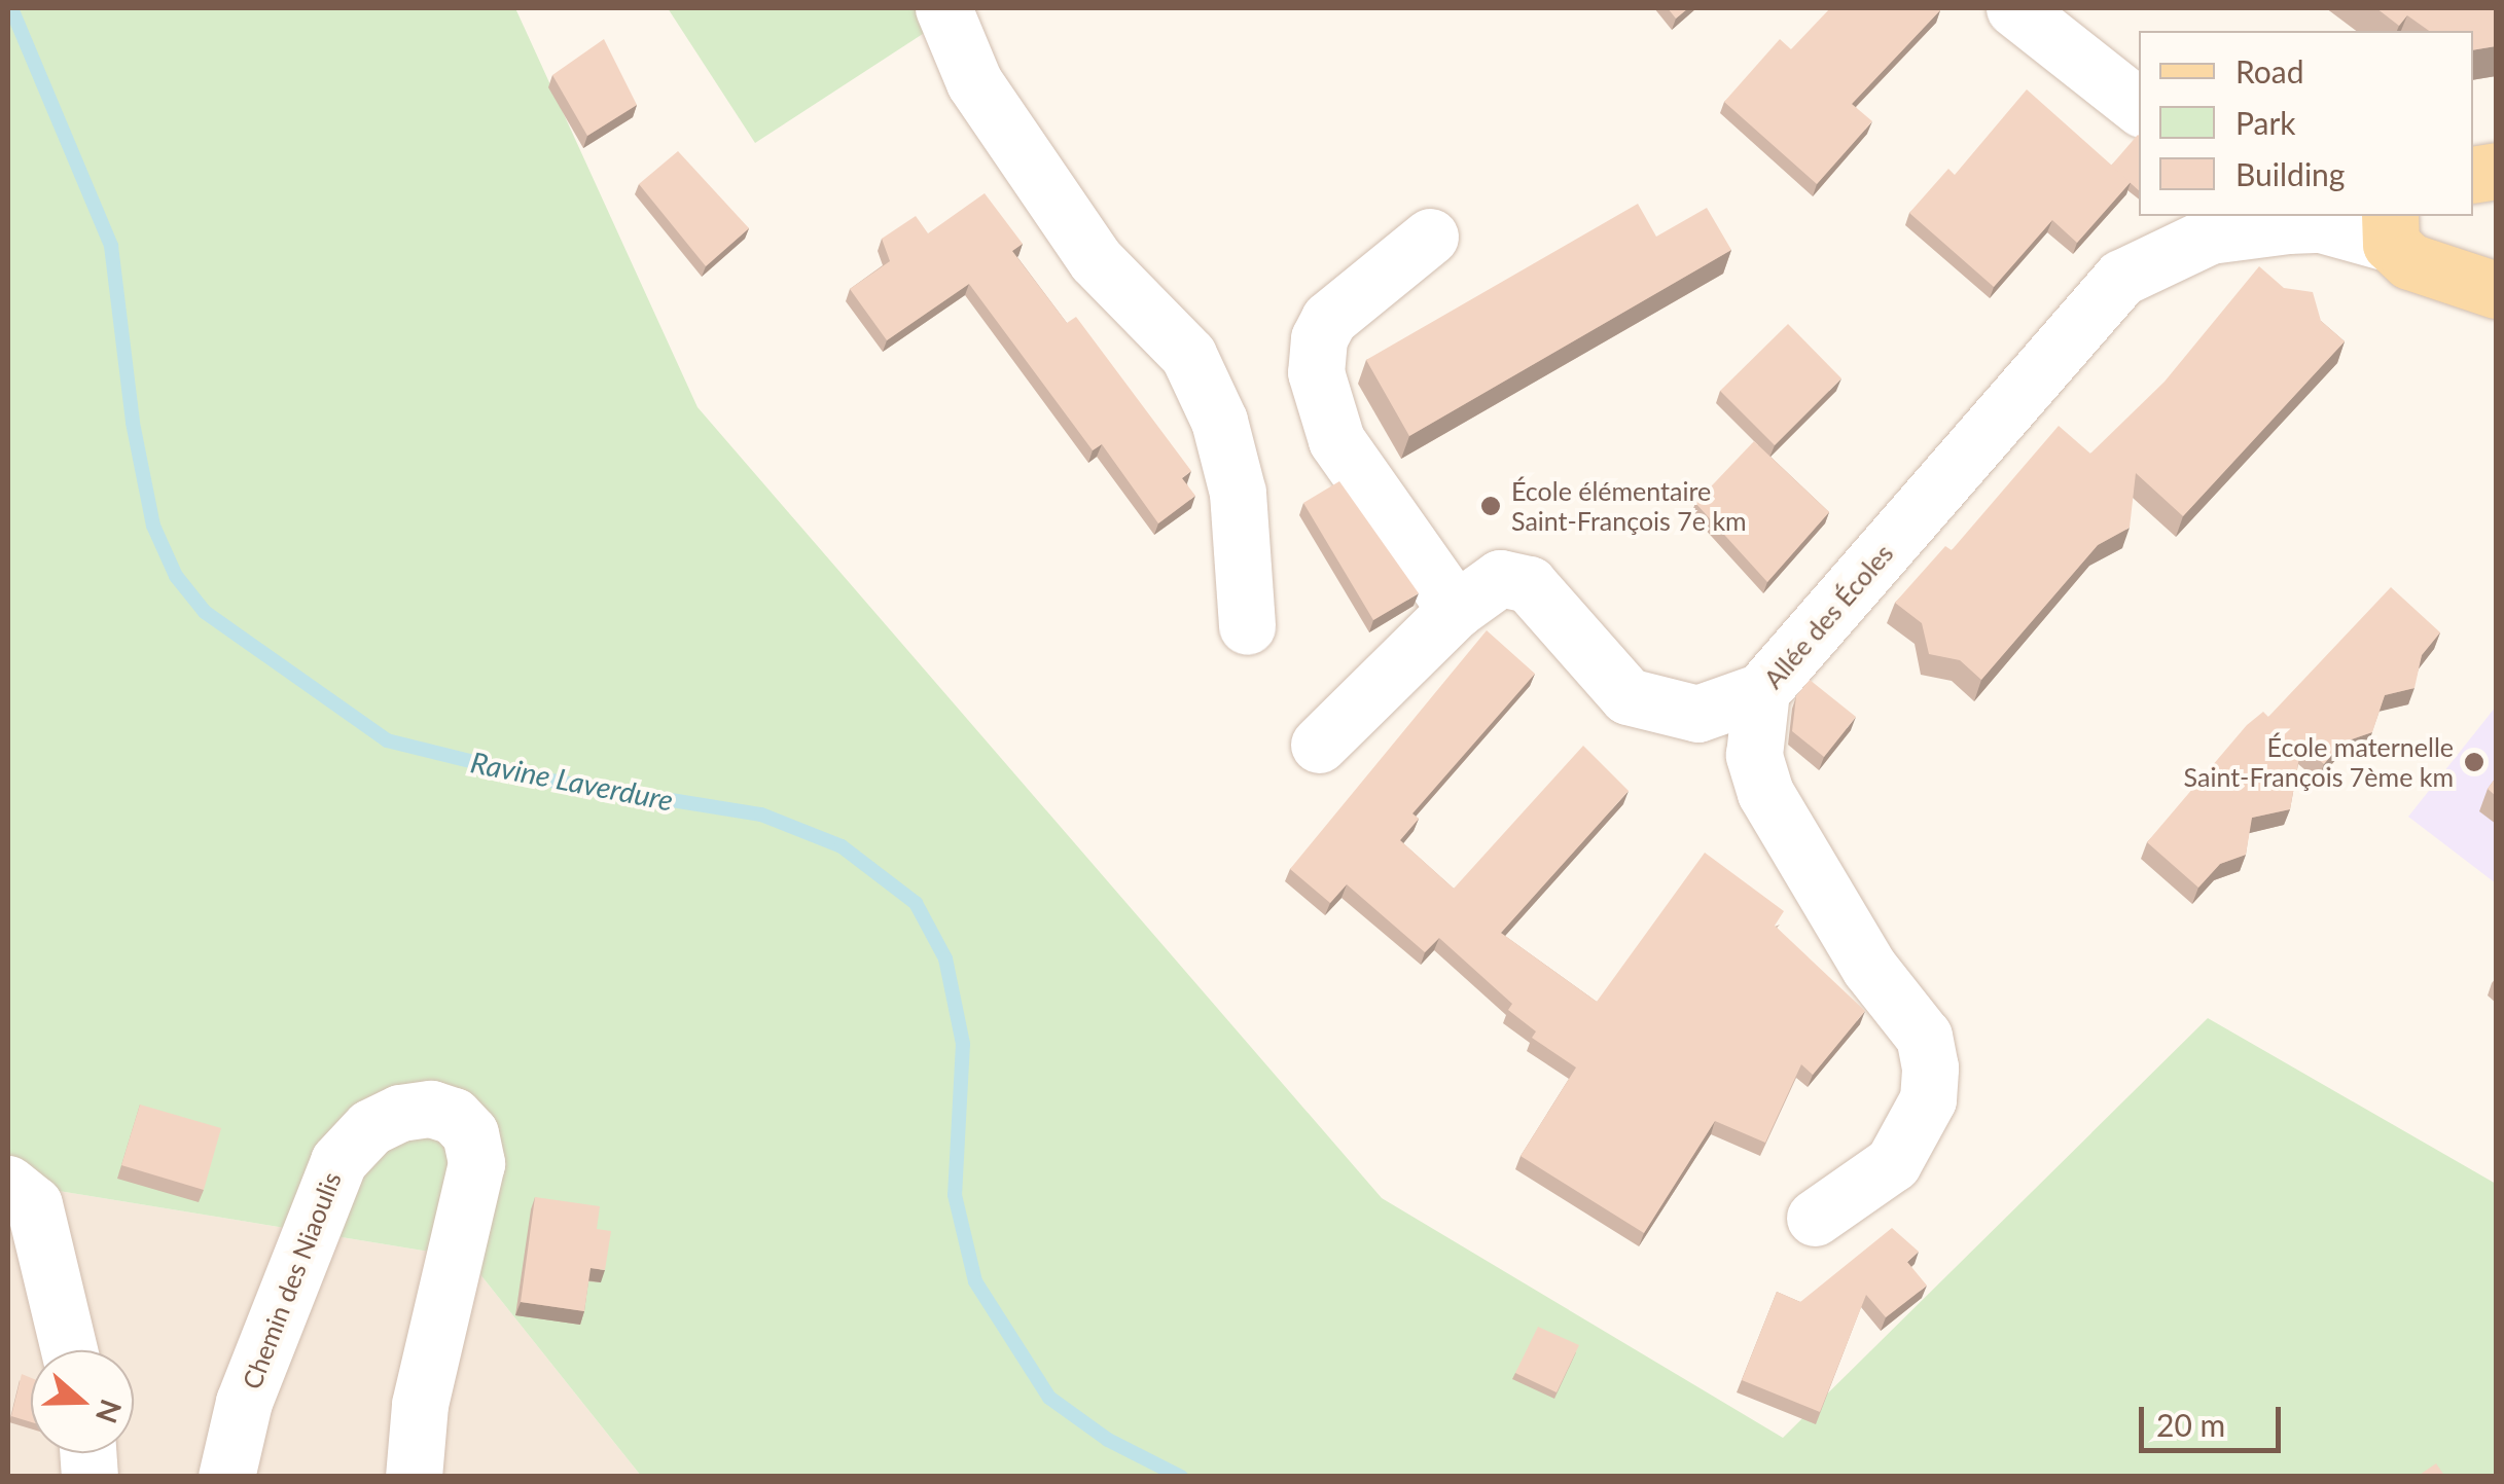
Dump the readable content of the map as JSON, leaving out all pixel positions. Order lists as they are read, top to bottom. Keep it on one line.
{"streets":{"street":["Allée des Écoles","Chemin des Niaoulis"]},"water":["Ravine Laverdure"],"places":["École élémentaire Saint-François 7e km","École maternelle Saint-François 7ème km"],"legend":["Road","Park","Building"],"scale_bar":"20 m","north":"right"}
